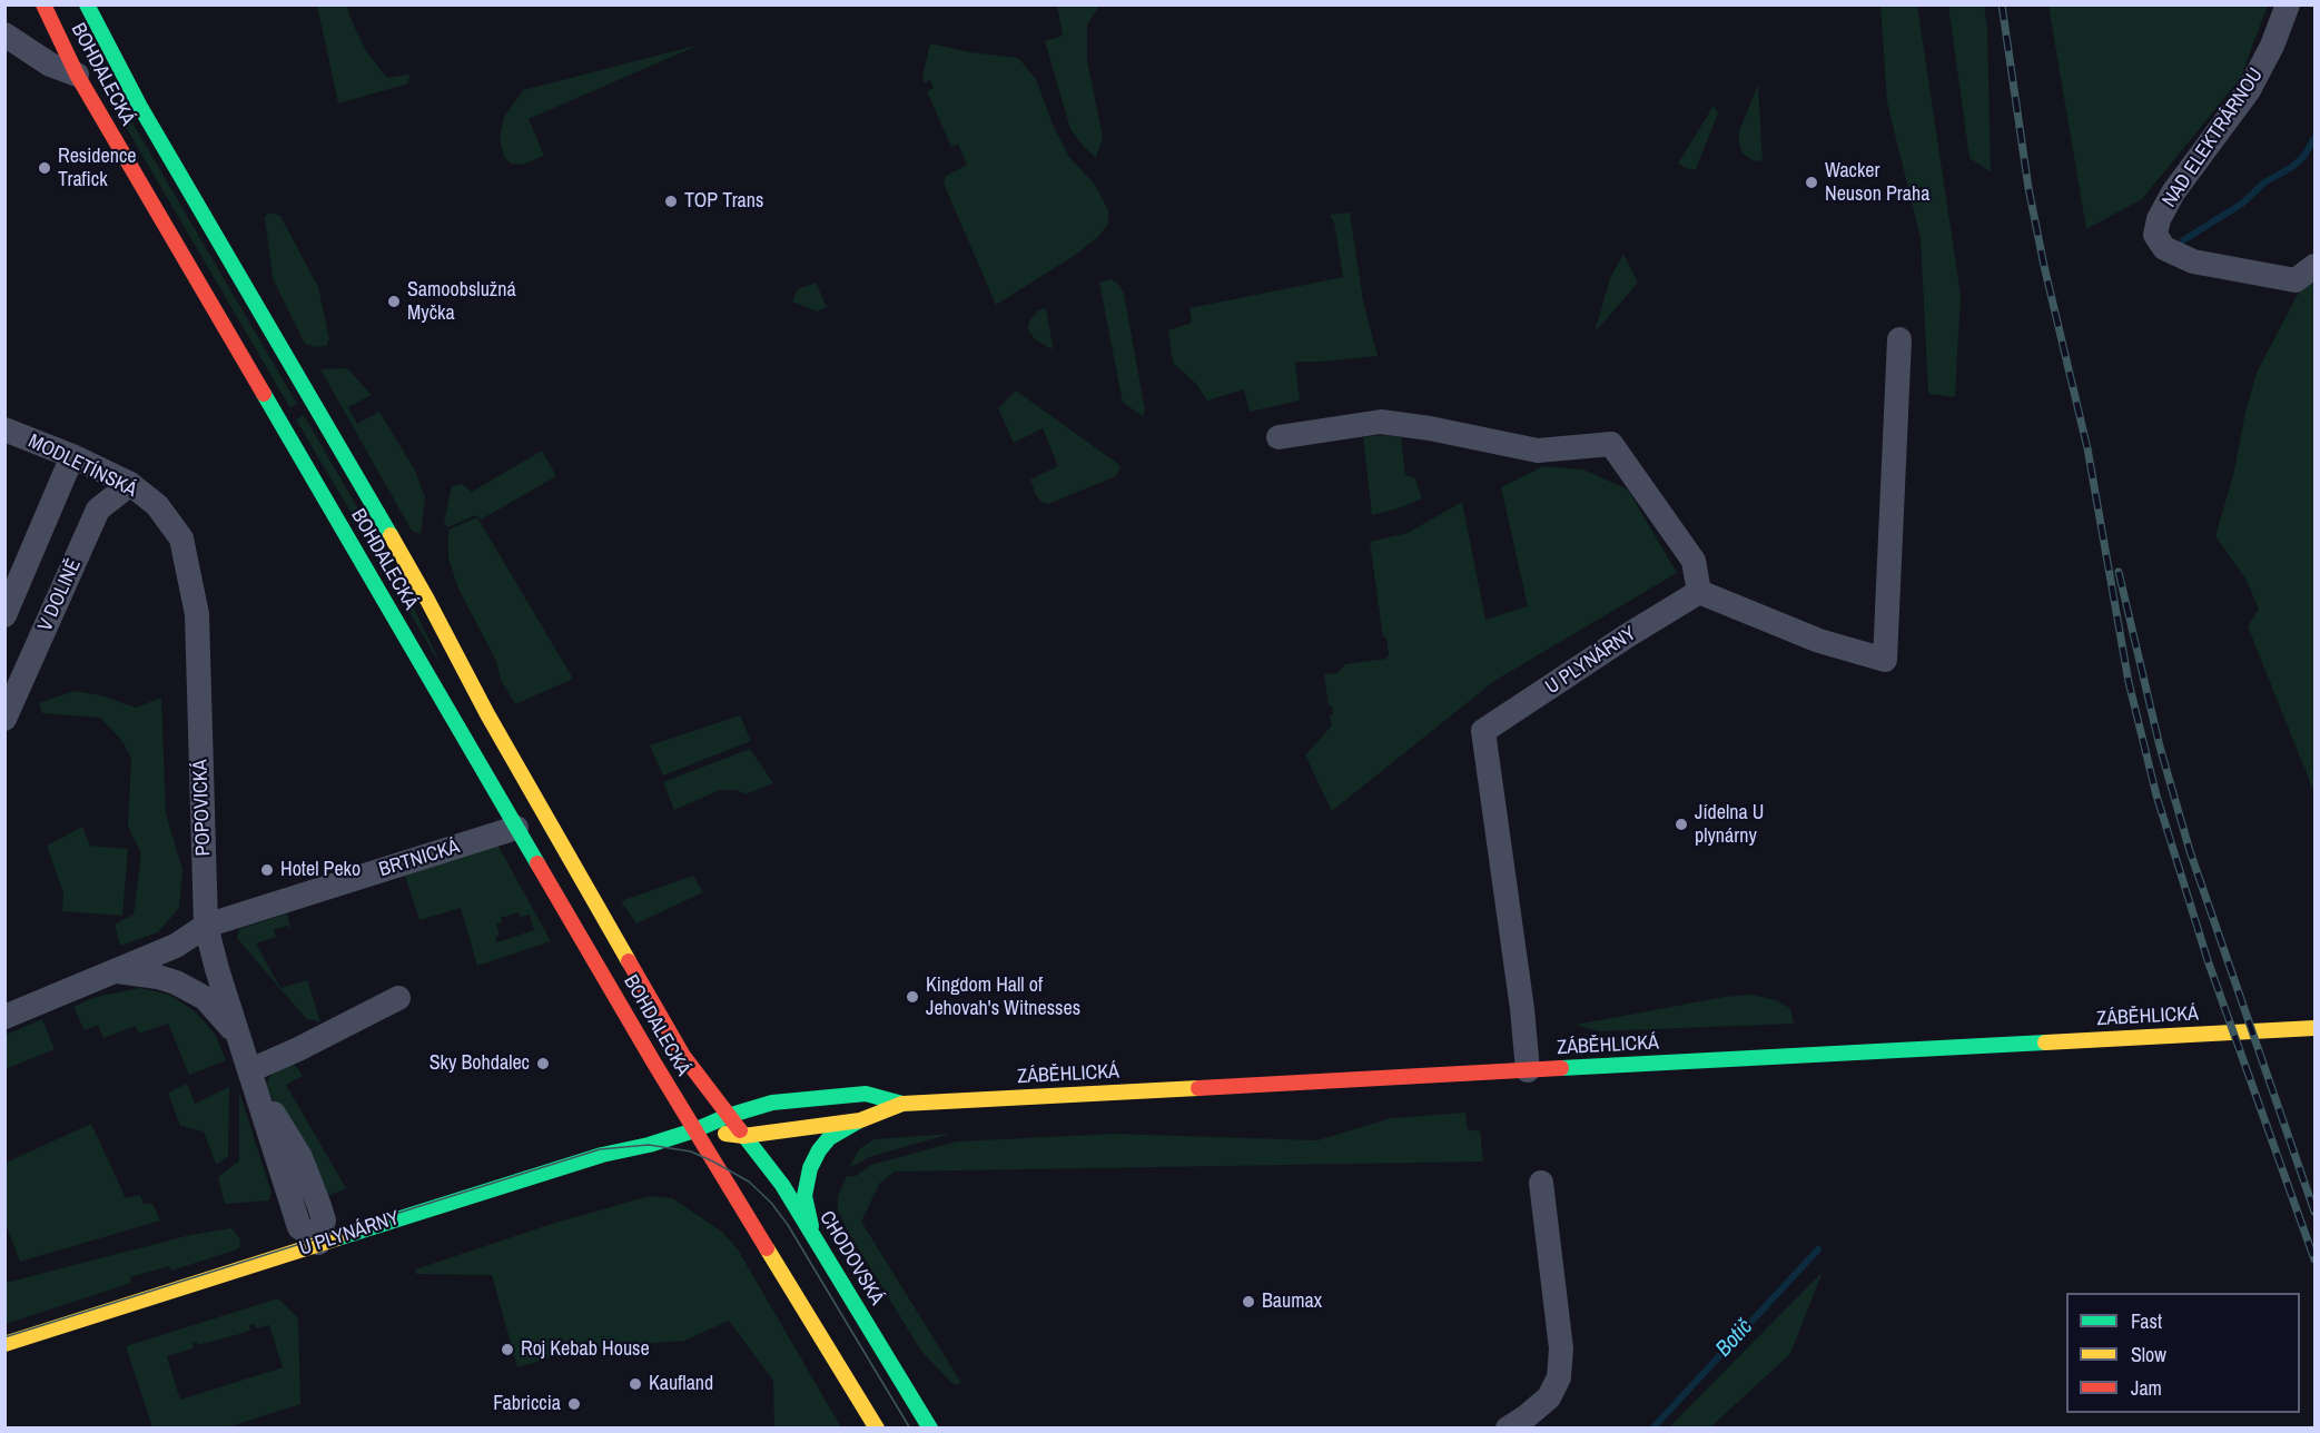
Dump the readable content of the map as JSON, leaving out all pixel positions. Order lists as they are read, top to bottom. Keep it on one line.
{"streets":{"main road":["BOHDALECKÁ","U PLYNÁRNY","ZÁBĚHLICKÁ","CHODOVSKÁ"],"street":["NAD ELEKTRÁRNOU","MODLETÍNSKÁ","V DOLINĚ","POPOVICKÁ","BRTNICKÁ"]},"crossings":[["BOHDALECKÁ","U PLYNÁRNY"],["BOHDALECKÁ","BRTNICKÁ"],["BOHDALECKÁ","ZÁBĚHLICKÁ"],["BOHDALECKÁ","CHODOVSKÁ"],["MODLETÍNSKÁ","V DOLINĚ"],["MODLETÍNSKÁ","POPOVICKÁ"],["U PLYNÁRNY","POPOVICKÁ"],["U PLYNÁRNY","ZÁBĚHLICKÁ"],["POPOVICKÁ","BRTNICKÁ"],["ZÁBĚHLICKÁ","CHODOVSKÁ"]],"water":["Botič"],"places":["Residence Trafick","Wacker Neuson Praha","TOP Trans","Samoobslužná Myčka","Jídelna U plynárny","Hotel Peko","Kingdom Hall of Jehovah's Witnesses","Sky Bohdalec","Baumax","Roj Kebab House","Kaufland","Fabriccia"],"legend":["Fast","Slow","Jam"]}
